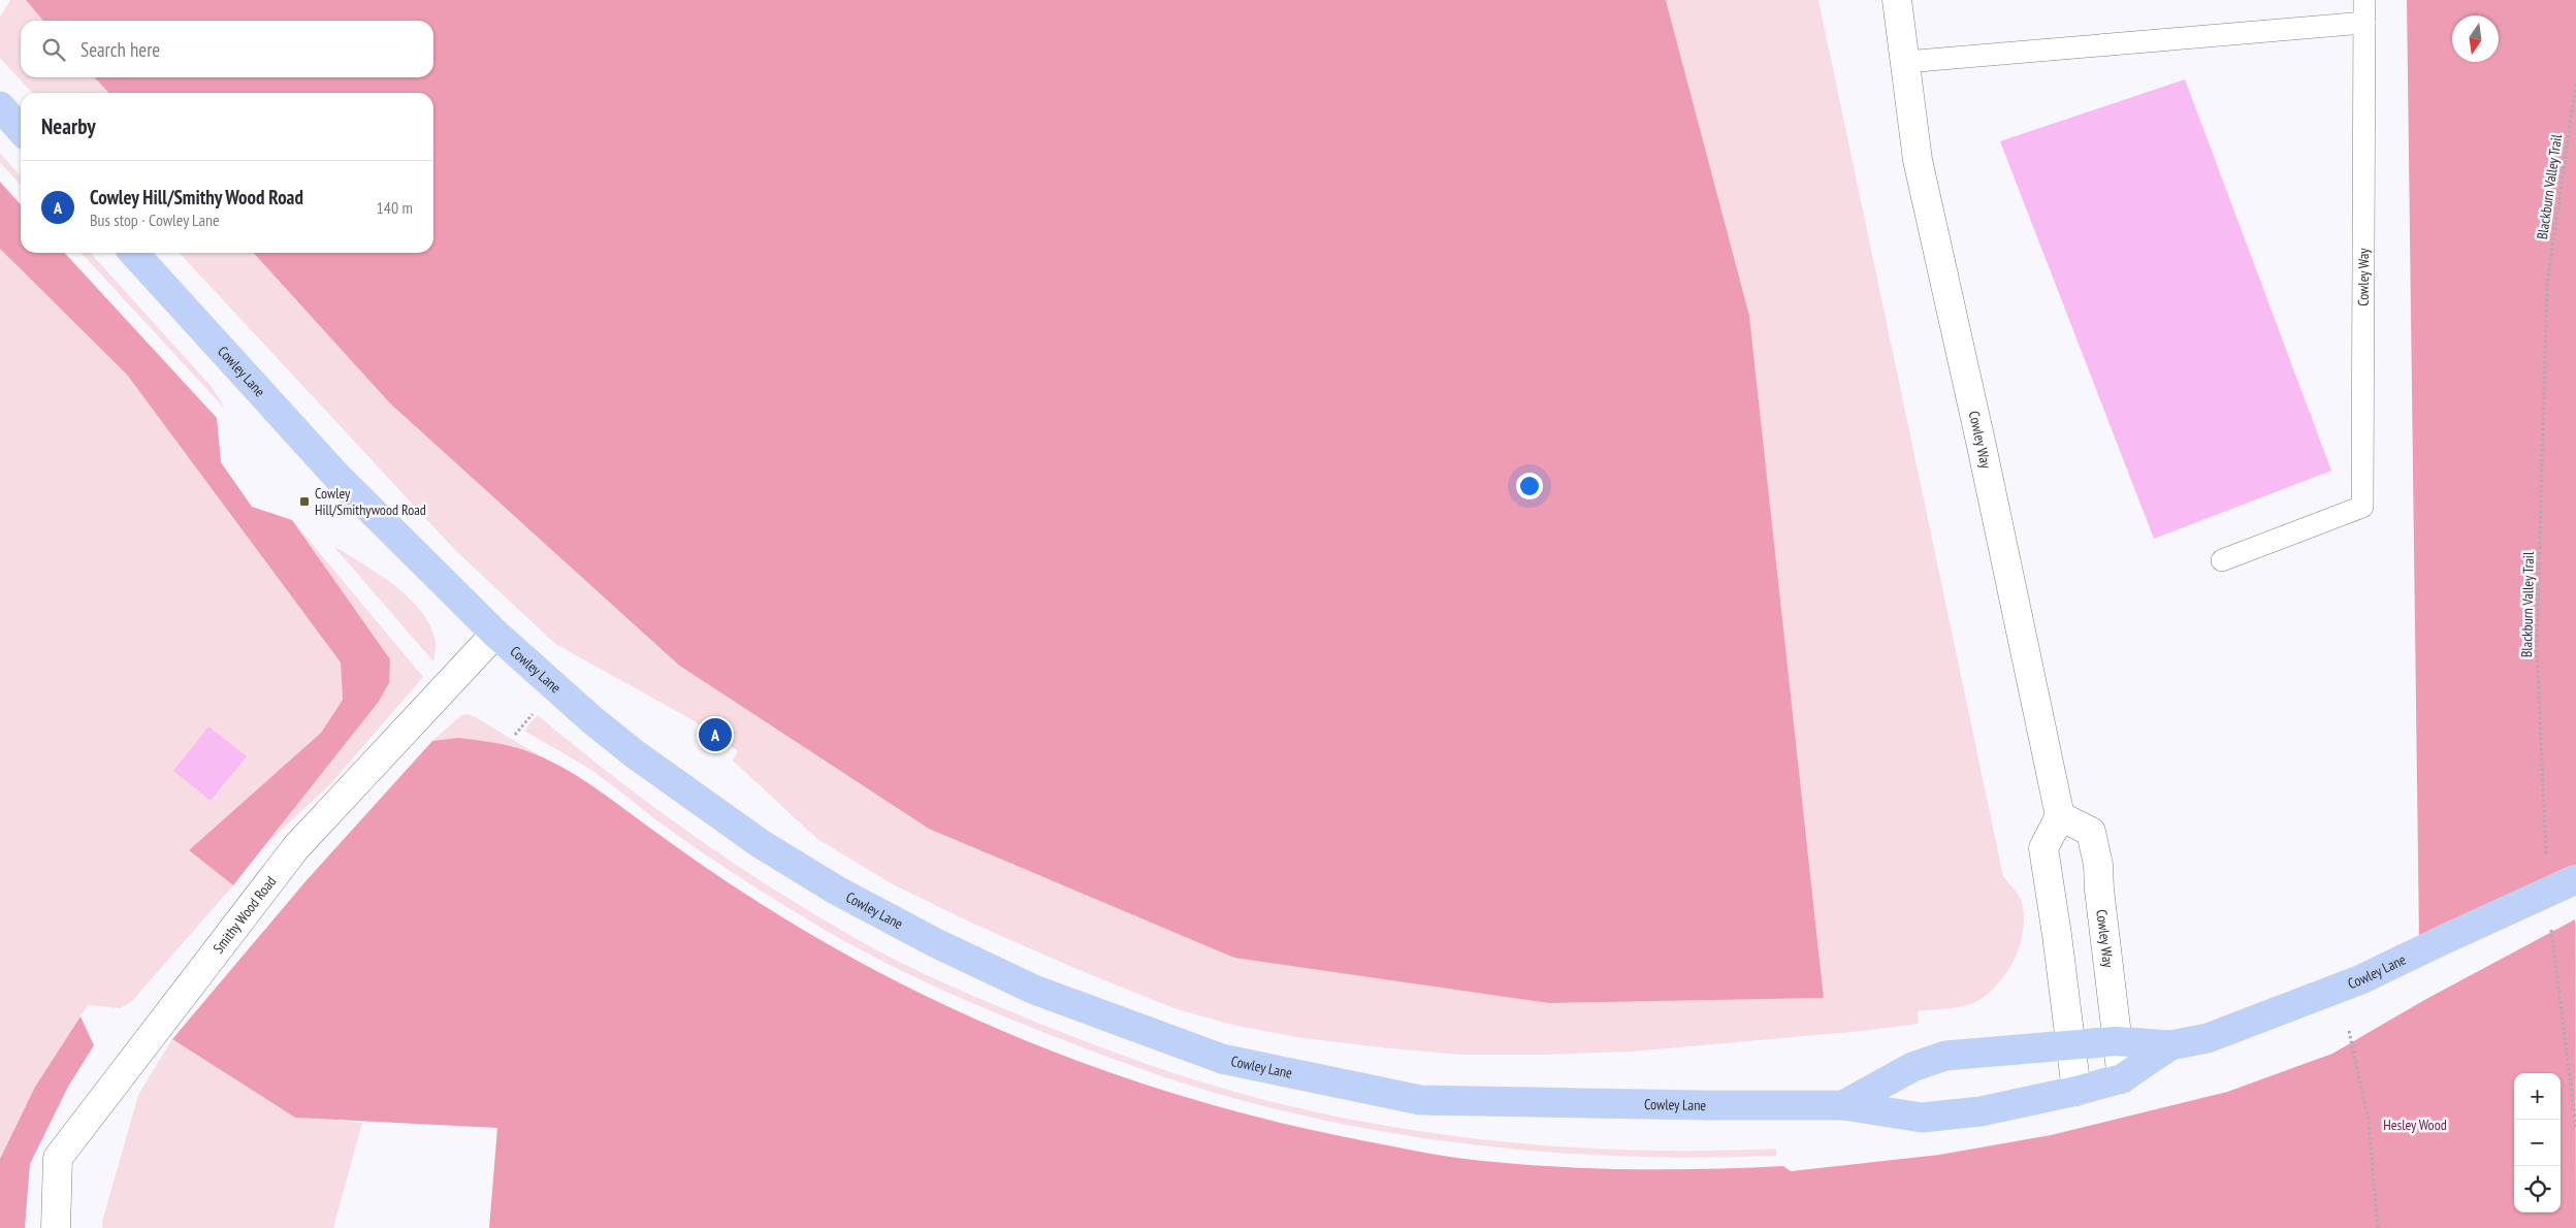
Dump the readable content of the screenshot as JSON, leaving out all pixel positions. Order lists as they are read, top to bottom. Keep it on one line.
{"streets":{"main road":["Cowley Lane"],"street":["Cowley Way","Smithy Wood Road"],"path":["Blackburn Valley Trail"]},"crossings":[["Cowley Way","Cowley Lane"],["Cowley Lane","Smithy Wood Road"]],"parks":["Hesley Wood"],"places":{"transit":["Cowley Hill/Smithywood Road"]},"north":"bottom","page":{"search":"Search here","heading":"Nearby","list":[{"mark":"A","name":"Cowley Hill/Smithy Wood Road","note":"Bus stop · Cowley Lane","value":"140 m"}],"pins":"A","map_buttons":["+","−"]}}
